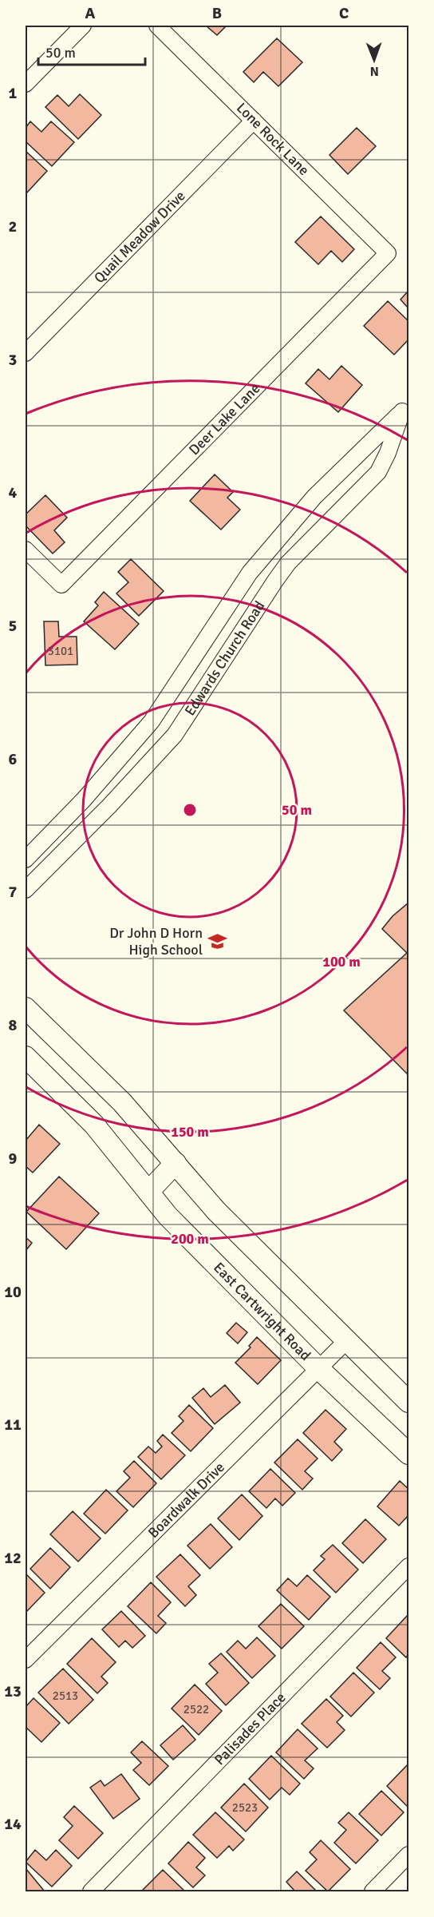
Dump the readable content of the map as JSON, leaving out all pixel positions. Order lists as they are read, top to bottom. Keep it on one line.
{"streets":{"main road":["East Cartwright Road"],"street":["Lone Rock Lane","Quail Meadow Drive","Deer Lake Lane","Edwards Church Road","Boardwalk Drive","Palisades Place"]},"crossings":[["Lone Rock Lane","Quail Meadow Drive"],["Lone Rock Lane","Deer Lake Lane"],["East Cartwright Road","Boardwalk Drive"]],"places":{"school or university":["Dr John D Horn High School"]},"house_numbers":["3101","2513","2522","2523"],"scale_bar":"50 m","north":"bottom","grid":{"columns":["A","B","C"],"rows":["1","2","3","4","5","6","7","8","9","10","11","12","13","14"]},"rings":["50 m","100 m","150 m","200 m"]}
